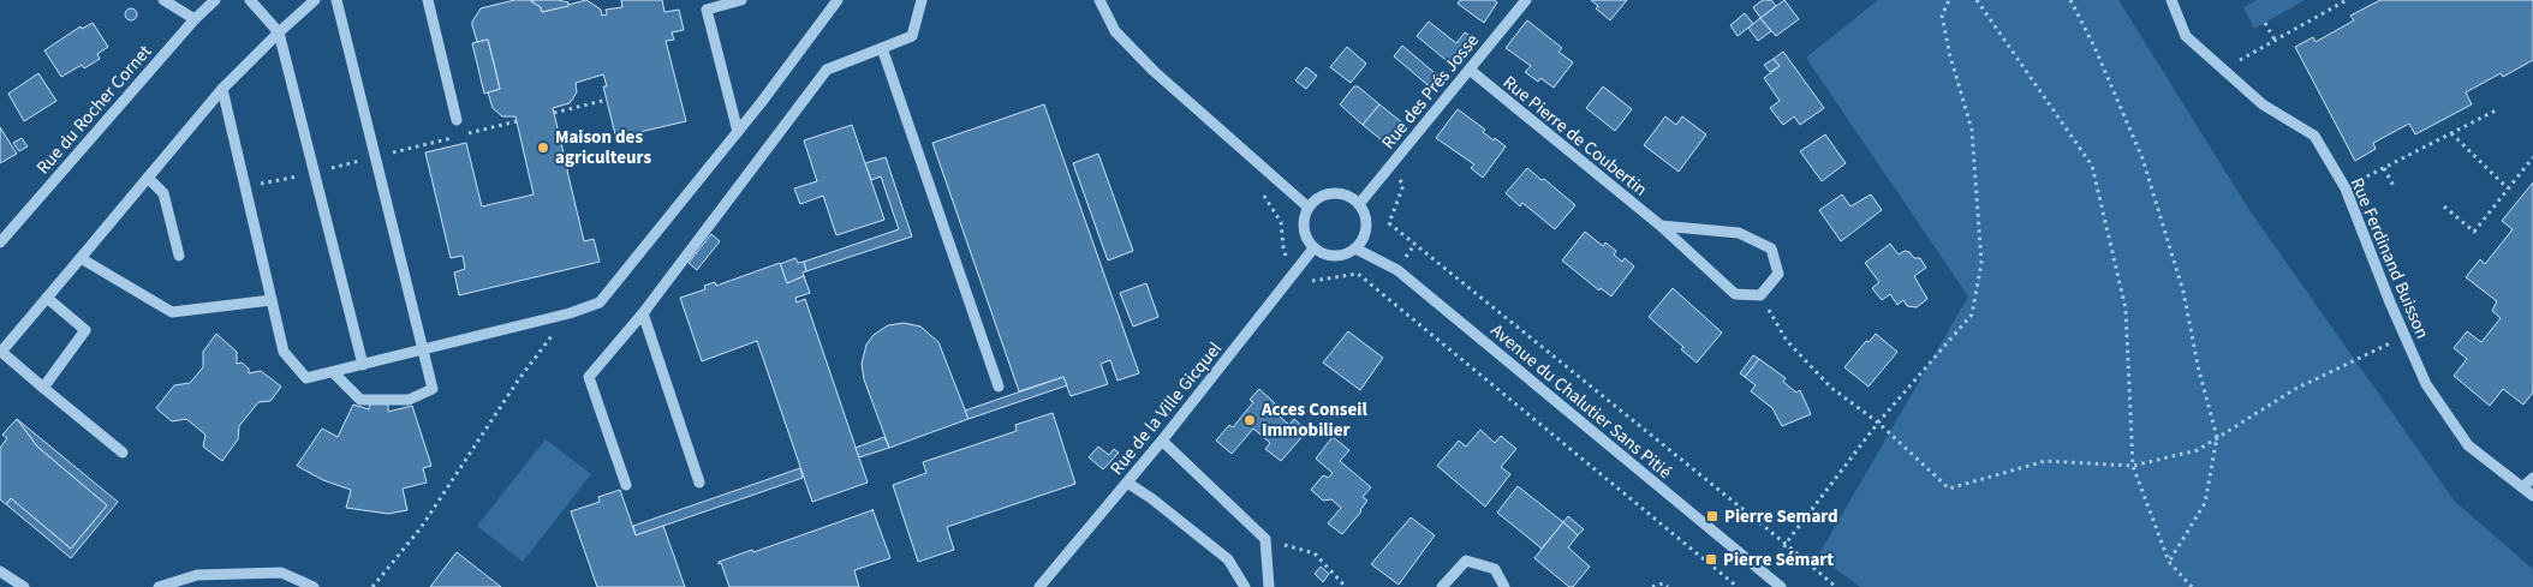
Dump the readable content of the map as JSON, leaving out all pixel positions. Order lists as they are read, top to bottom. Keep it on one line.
{"streets":{"street":["Rue des Prés Josse","Rue du Rocher Cornet","Rue Pierre de Coubertin","Rue Ferdinand Buisson","Avenue du Chalutier Sans Pitié","Rue de la Ville Gicquel"]},"crossings":[["Rue des Prés Josse","Rue Pierre de Coubertin"],["Rue des Prés Josse","Avenue du Chalutier Sans Pitié"],["Rue des Prés Josse","Rue de la Ville Gicquel"],["Avenue du Chalutier Sans Pitié","Rue de la Ville Gicquel"]],"places":{"other":["Maison des agriculteurs","Acces Conseil Immobilier"],"transit":["Pierre Semard","Pierre Sémart"]}}
